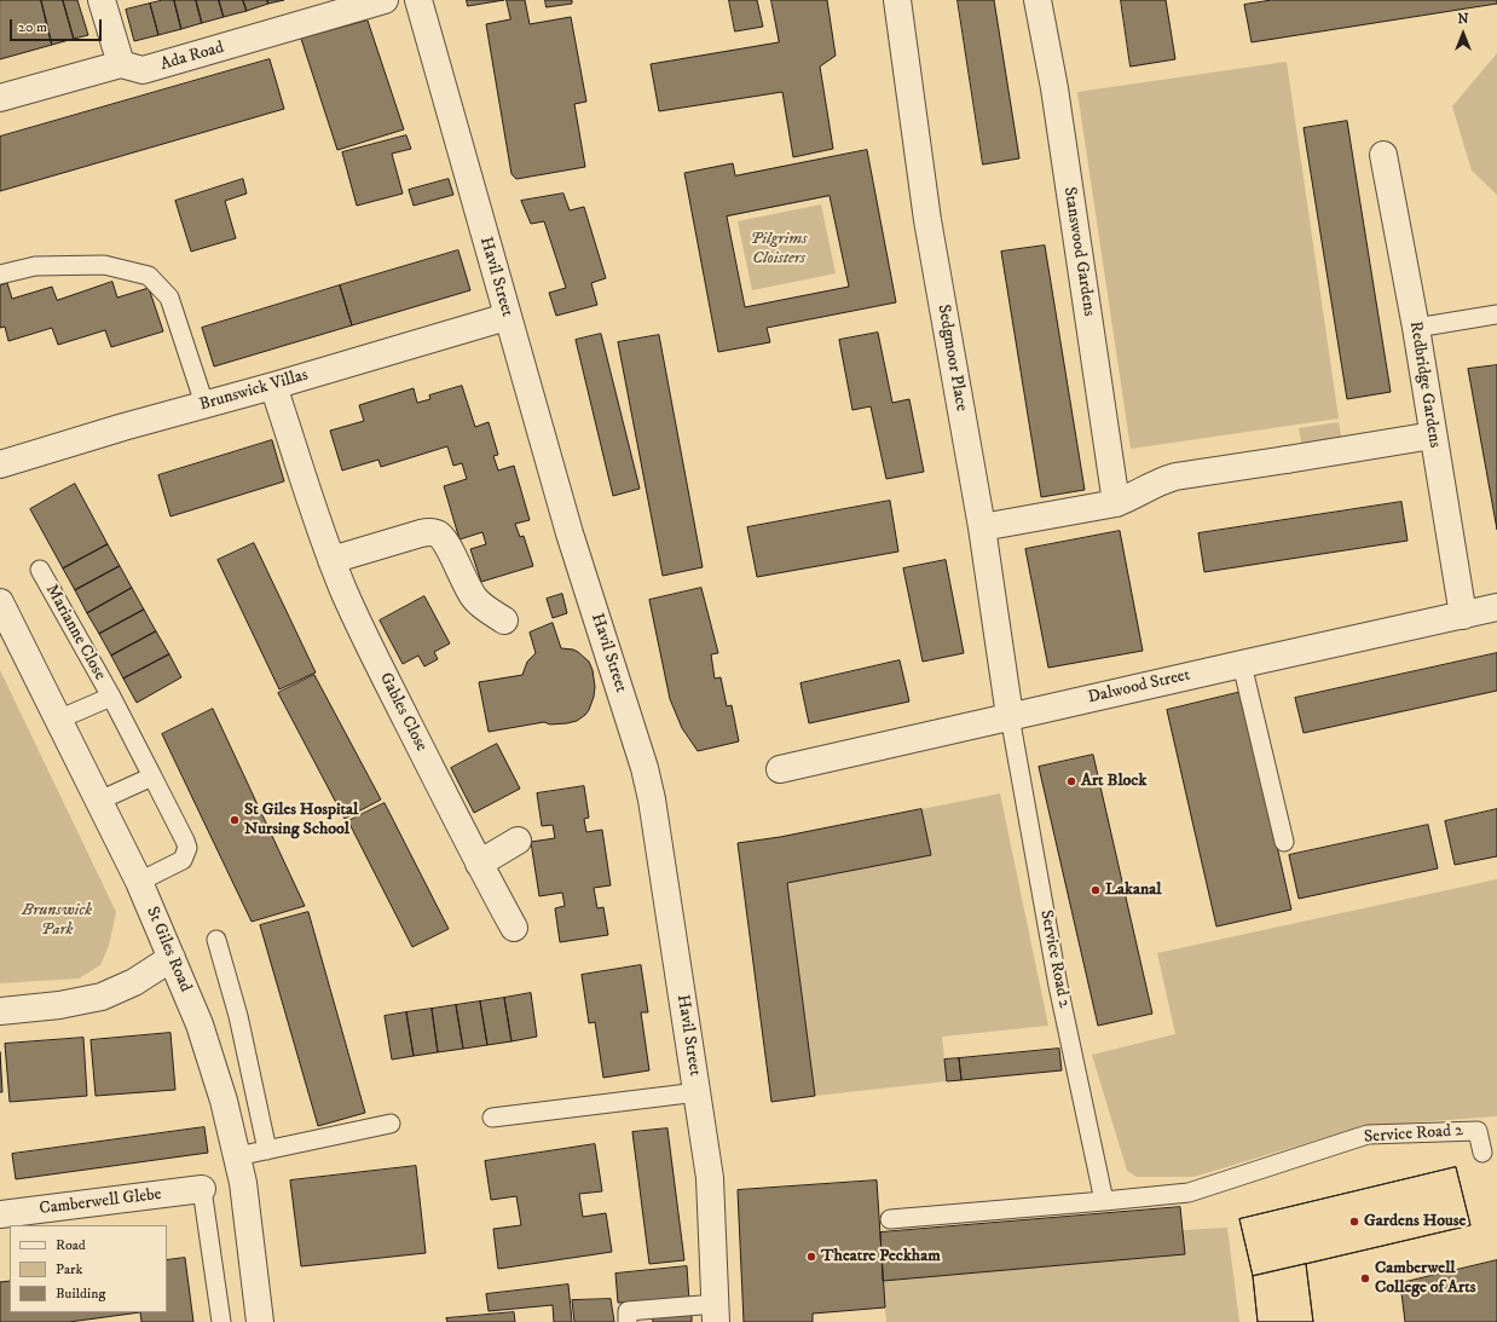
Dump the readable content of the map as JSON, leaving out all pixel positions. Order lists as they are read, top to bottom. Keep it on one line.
{"streets":{"street":["Ada Road","Stanswood Gardens","Havil Street","Sedgmoor Place","Redbridge Gardens","Brunswick Villas","Dalwood Street","Gables Close","St Giles Road","Camberwell Glebe"],"lane":["Marianne Close","Service Road 2"]},"crossings":[["Havil Street","Brunswick Villas"],["Sedgmoor Place","Dalwood Street"],["Sedgmoor Place","Service Road 2"],["Redbridge Gardens","Dalwood Street"],["Brunswick Villas","Gables Close"],["Marianne Close","St Giles Road"],["Dalwood Street","Service Road 2"]],"parks":["Pilgrims Cloisters","Brunswick Park"],"places":["Art Block","St Giles Hospital Nursing School","Lakanal","Gardens House","Theatre Peckham","Camberwell College of Arts"],"legend":["Road","Park","Building"],"scale_bar":"20 m","north":"top"}
